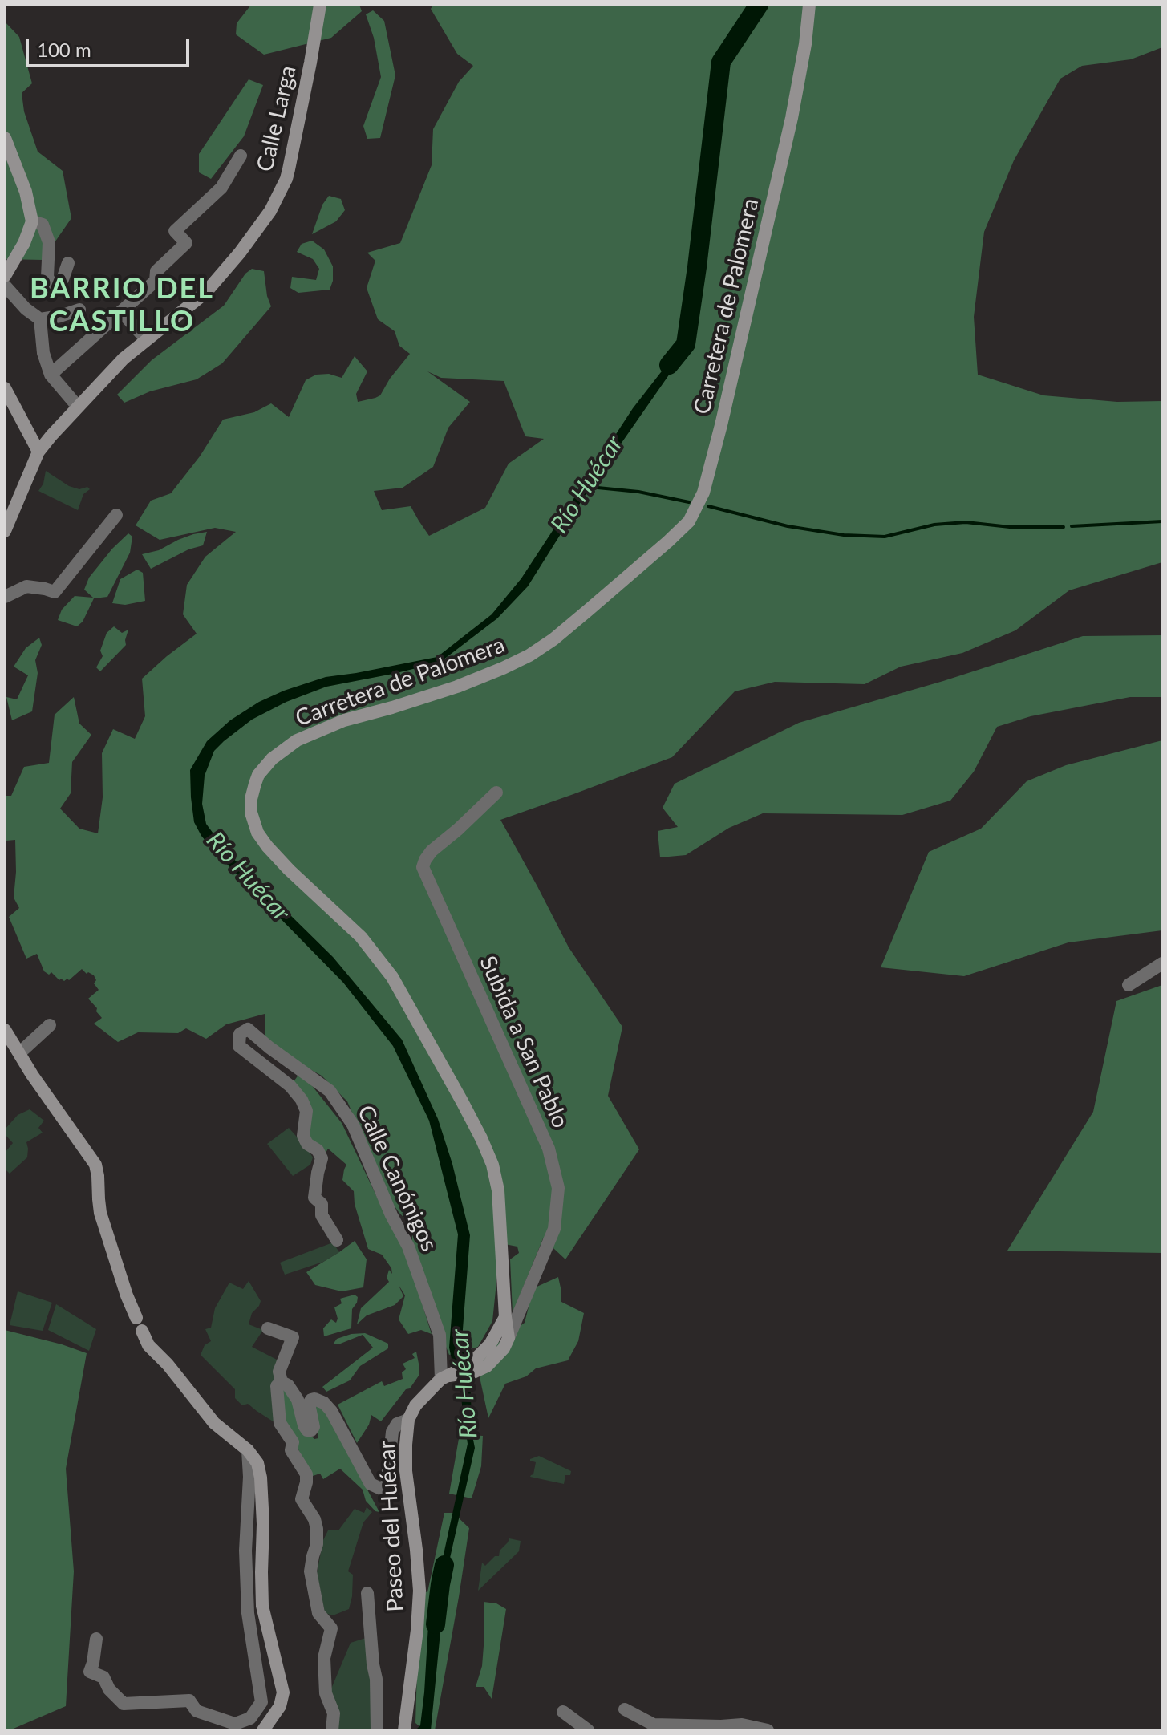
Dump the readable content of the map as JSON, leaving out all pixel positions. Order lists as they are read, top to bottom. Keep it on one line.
{"streets":{"street":["Calle Larga","Carretera de Palomera","Subida a San Pablo","Calle Canónigos","Paseo del Huécar"]},"crossings":[["Calle Canónigos","Paseo del Huécar"]],"districts":["BARRIO DEL CASTILLO"],"water":["Río Huécar"],"scale_bar":"100 m"}
